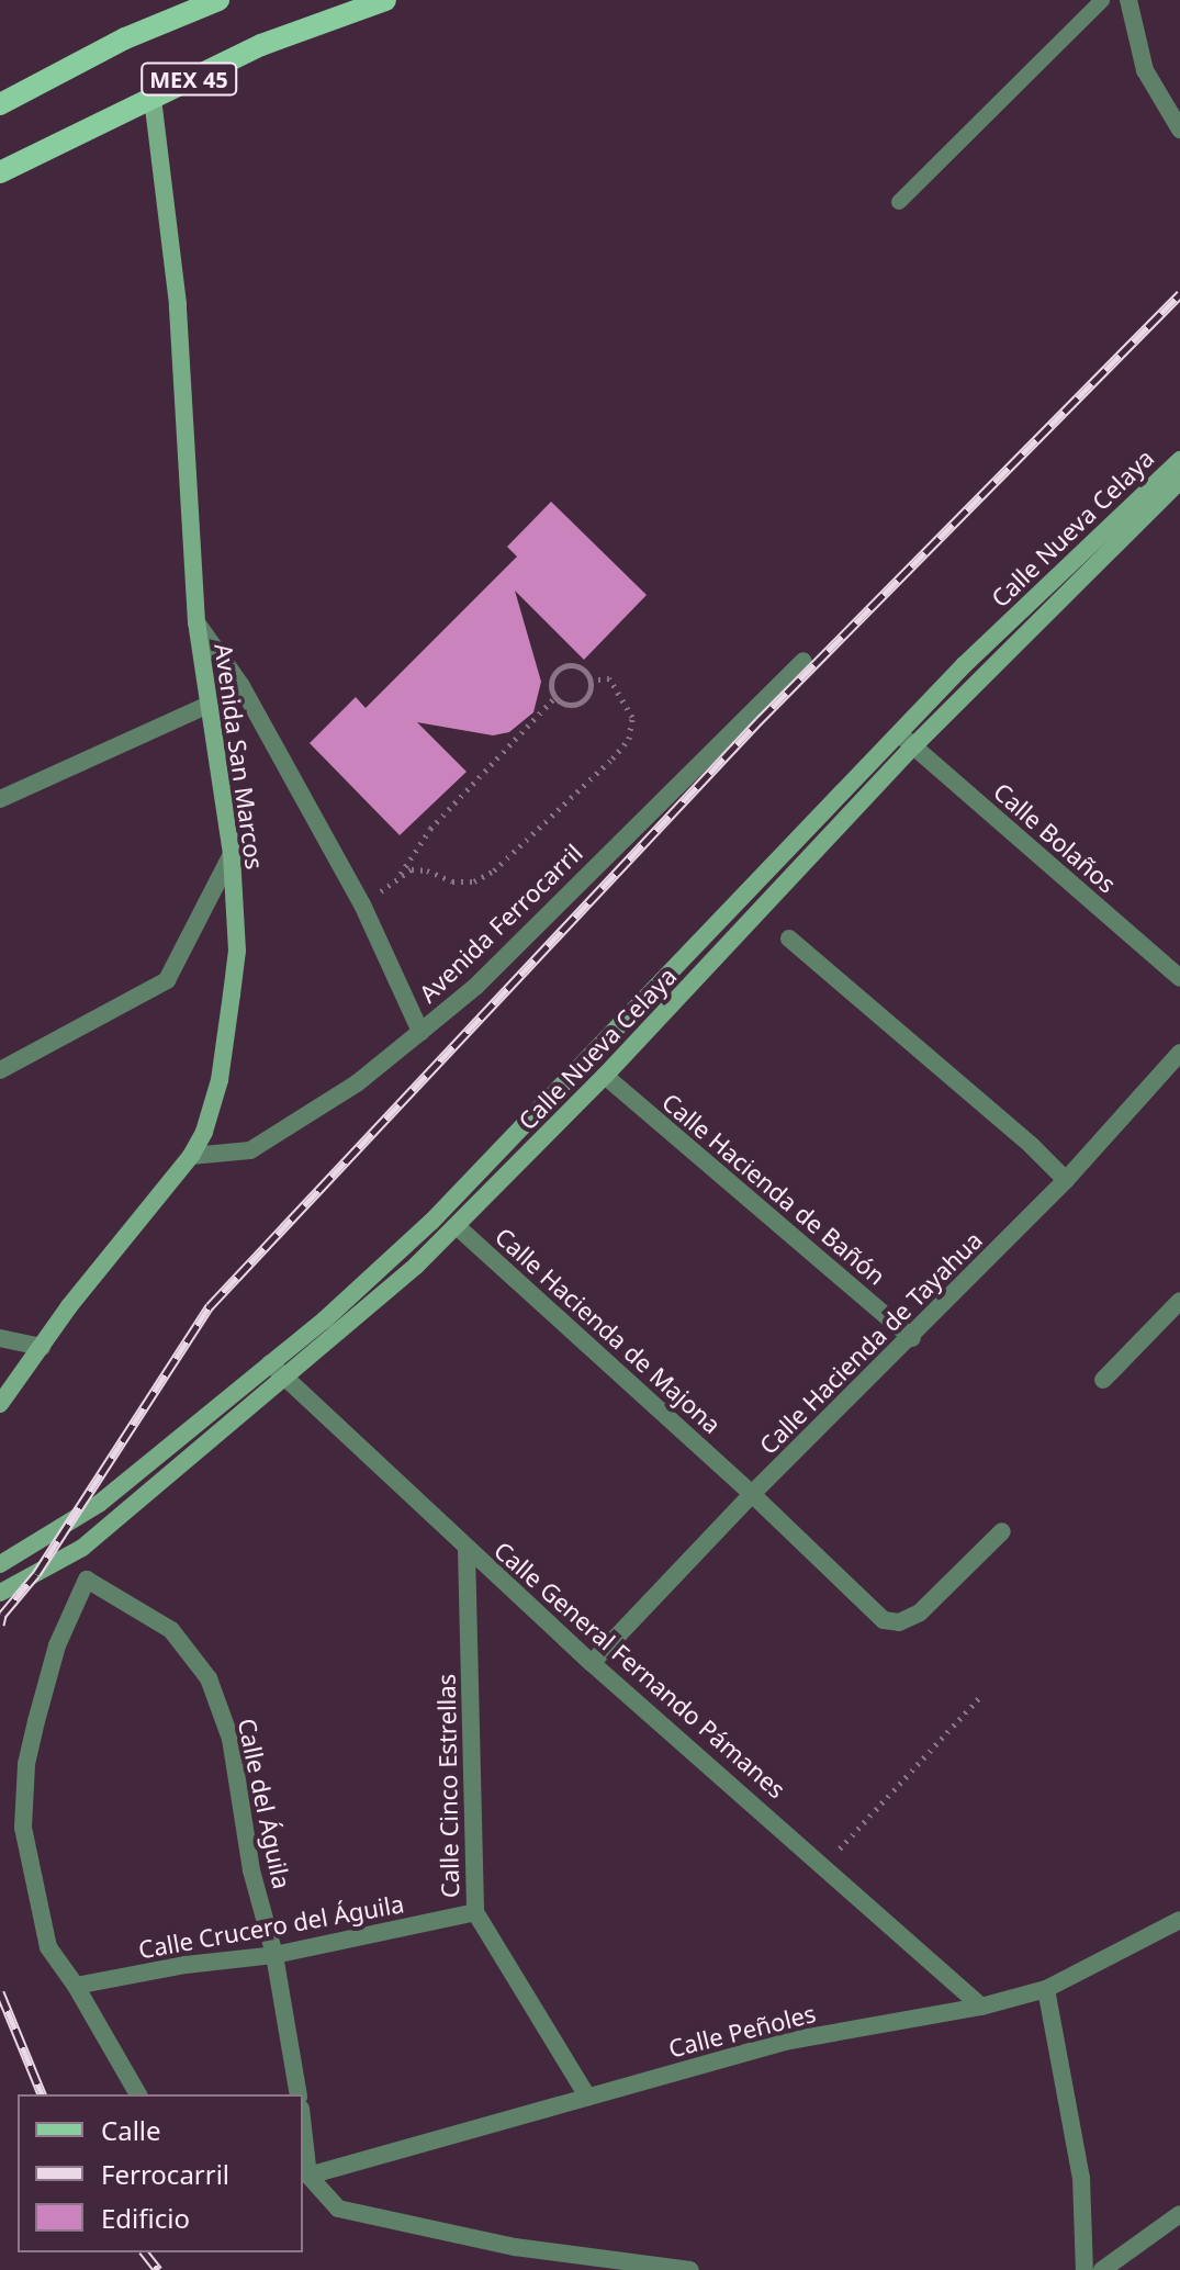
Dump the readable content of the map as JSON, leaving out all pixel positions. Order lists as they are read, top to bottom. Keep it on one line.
{"streets":{"main road":["MEX 45","Calle Nueva Celaya","Avenida San Marcos"],"street":["Calle Bolaños","Avenida Ferrocarril","Calle Hacienda de Bañón","Calle Hacienda de Majona","Calle Hacienda de Tayahua","Calle General Fernando Pámanes","Calle Cinco Estrellas","Calle del Águila","Calle Crucero del Águila","Calle Peñoles"]},"crossings":[["MEX 45","Avenida San Marcos"],["Calle Nueva Celaya","Calle Bolaños"],["Calle Nueva Celaya","Calle Hacienda de Bañón"],["Calle Nueva Celaya","Calle Hacienda de Majona"],["Calle Nueva Celaya","Calle General Fernando Pámanes"],["Avenida San Marcos","Avenida Ferrocarril"],["Calle Hacienda de Bañón","Calle Hacienda de Tayahua"],["Calle Hacienda de Majona","Calle Hacienda de Tayahua"],["Calle Hacienda de Tayahua","Calle General Fernando Pámanes"],["Calle General Fernando Pámanes","Calle Cinco Estrellas"],["Calle General Fernando Pámanes","Calle Peñoles"],["Calle Cinco Estrellas","Calle Crucero del Águila"],["Calle Cinco Estrellas","Calle Peñoles"],["Calle del Águila","Calle Crucero del Águila"]],"legend":["Calle","Ferrocarril","Edificio"]}
